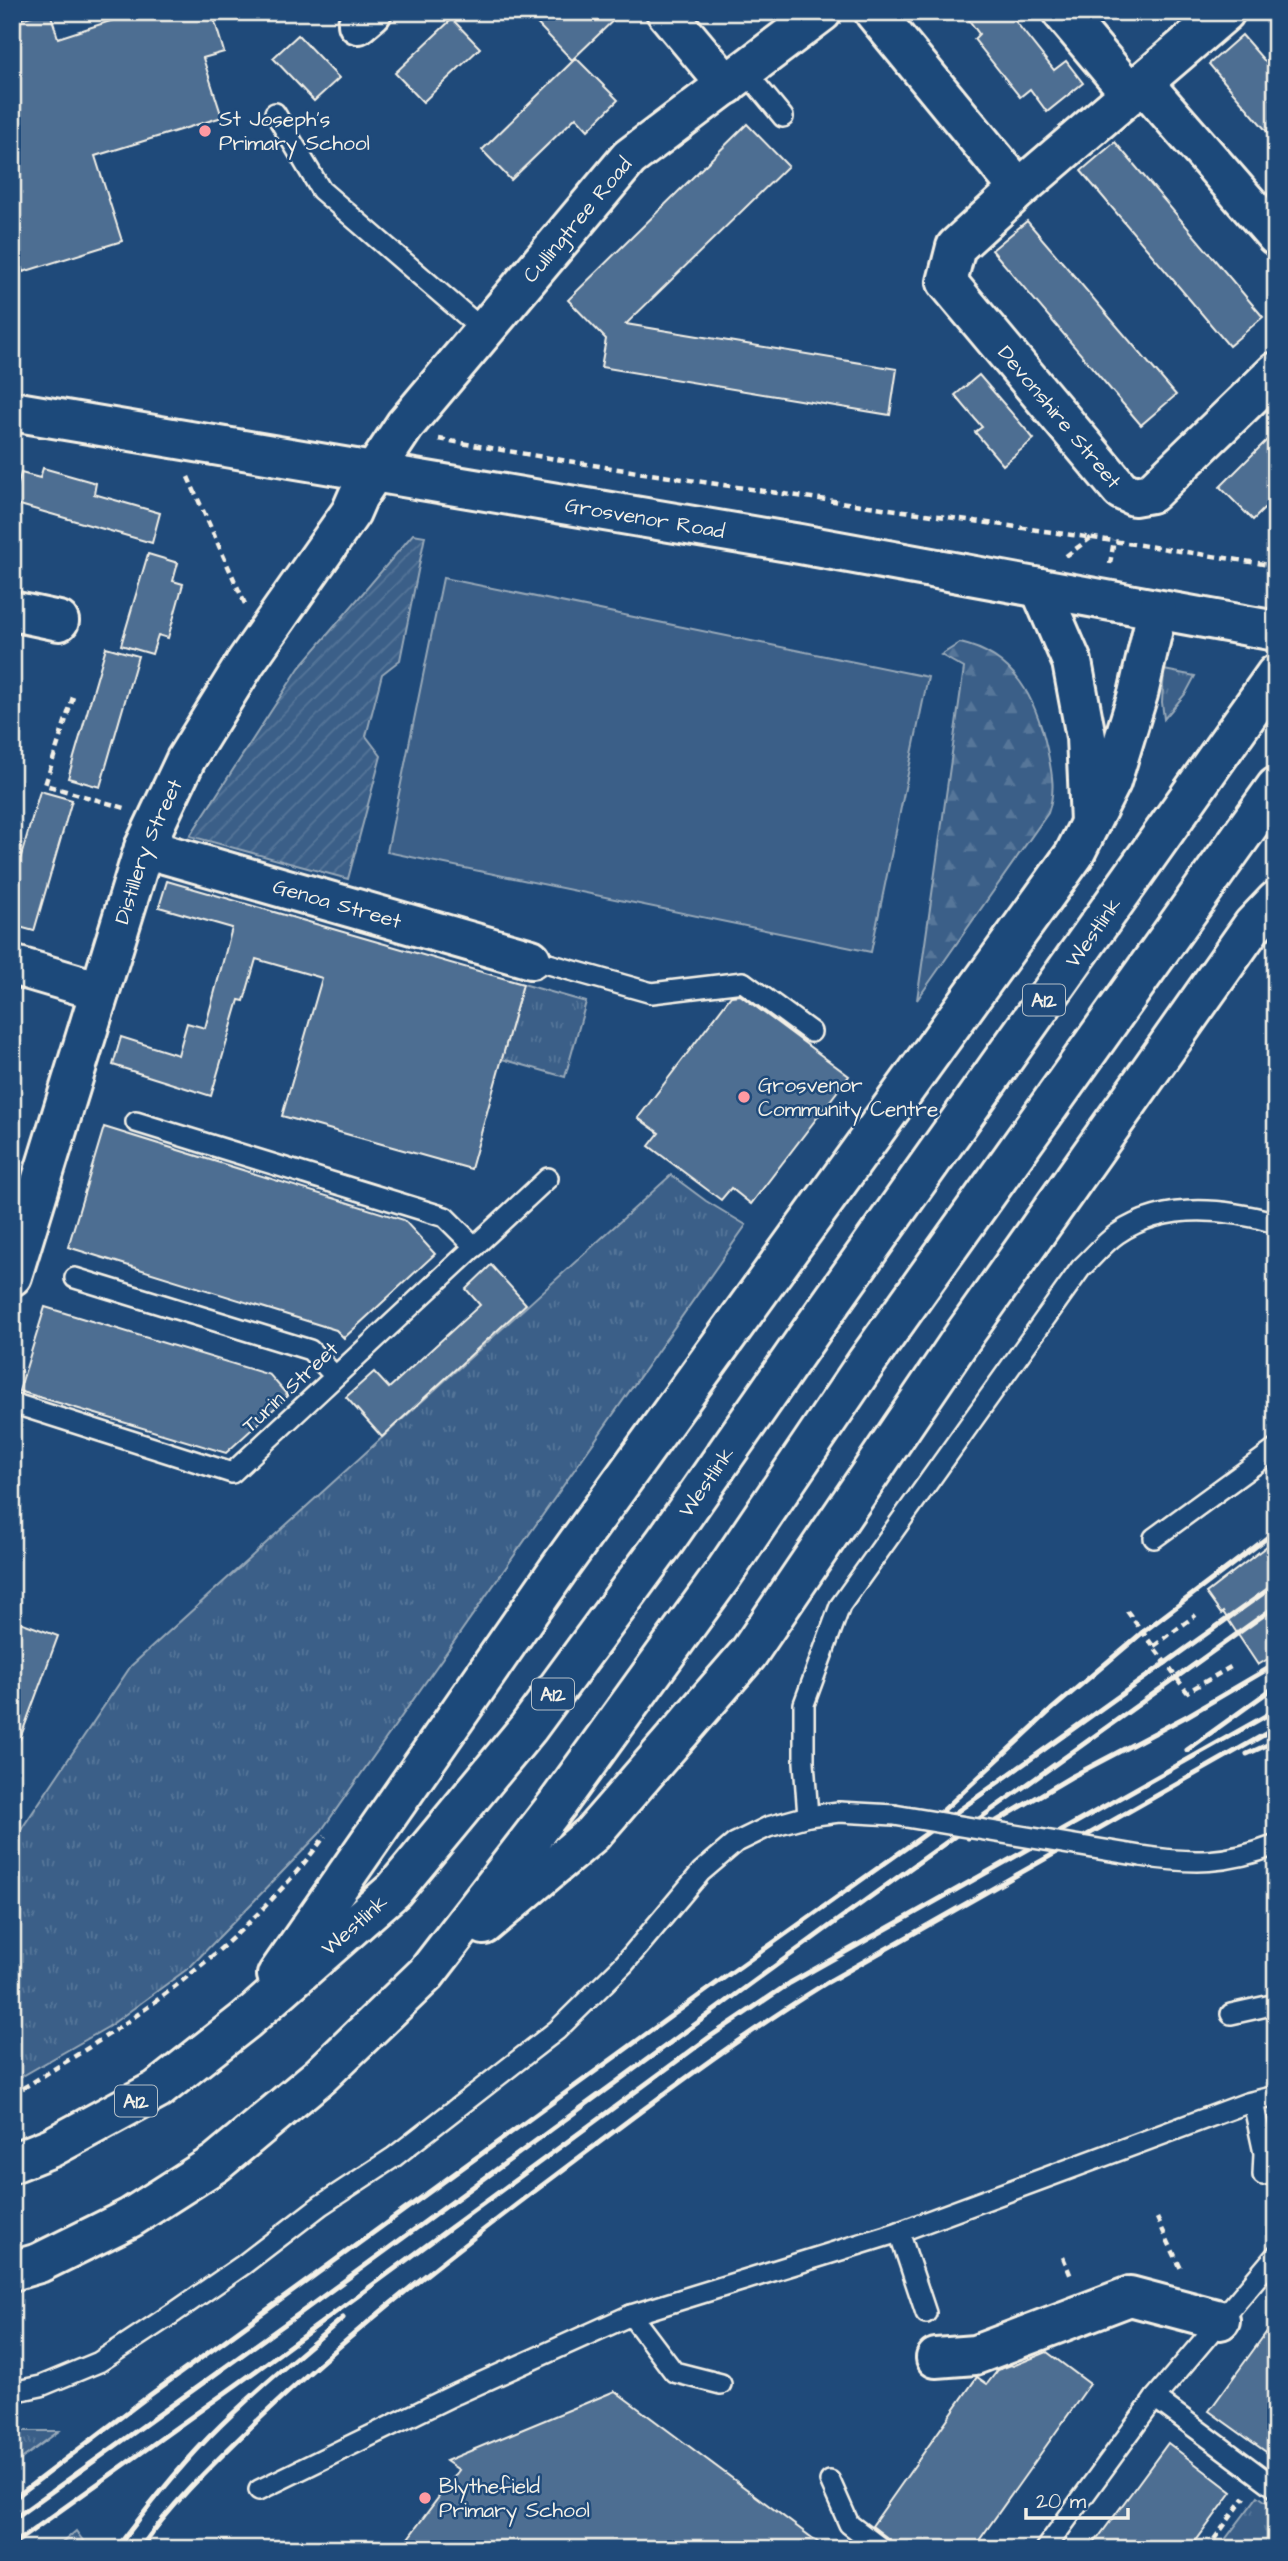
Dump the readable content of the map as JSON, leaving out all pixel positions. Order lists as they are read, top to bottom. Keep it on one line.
{"streets":{"main road":["Cullingtree Road","Devonshire Street","Grosvenor Road","Distillery Street","Genoa Street","Westlink","A12"],"lane":["Turin Street"]},"crossings":[["Cullingtree Road","Grosvenor Road"],["Cullingtree Road","Distillery Street"],["Grosvenor Road","Distillery Street"],["Distillery Street","Genoa Street"]],"places":["St Joseph's Primary School","Grosvenor Community Centre","Blythefield Primary School"],"scale_bar":"20 m"}
